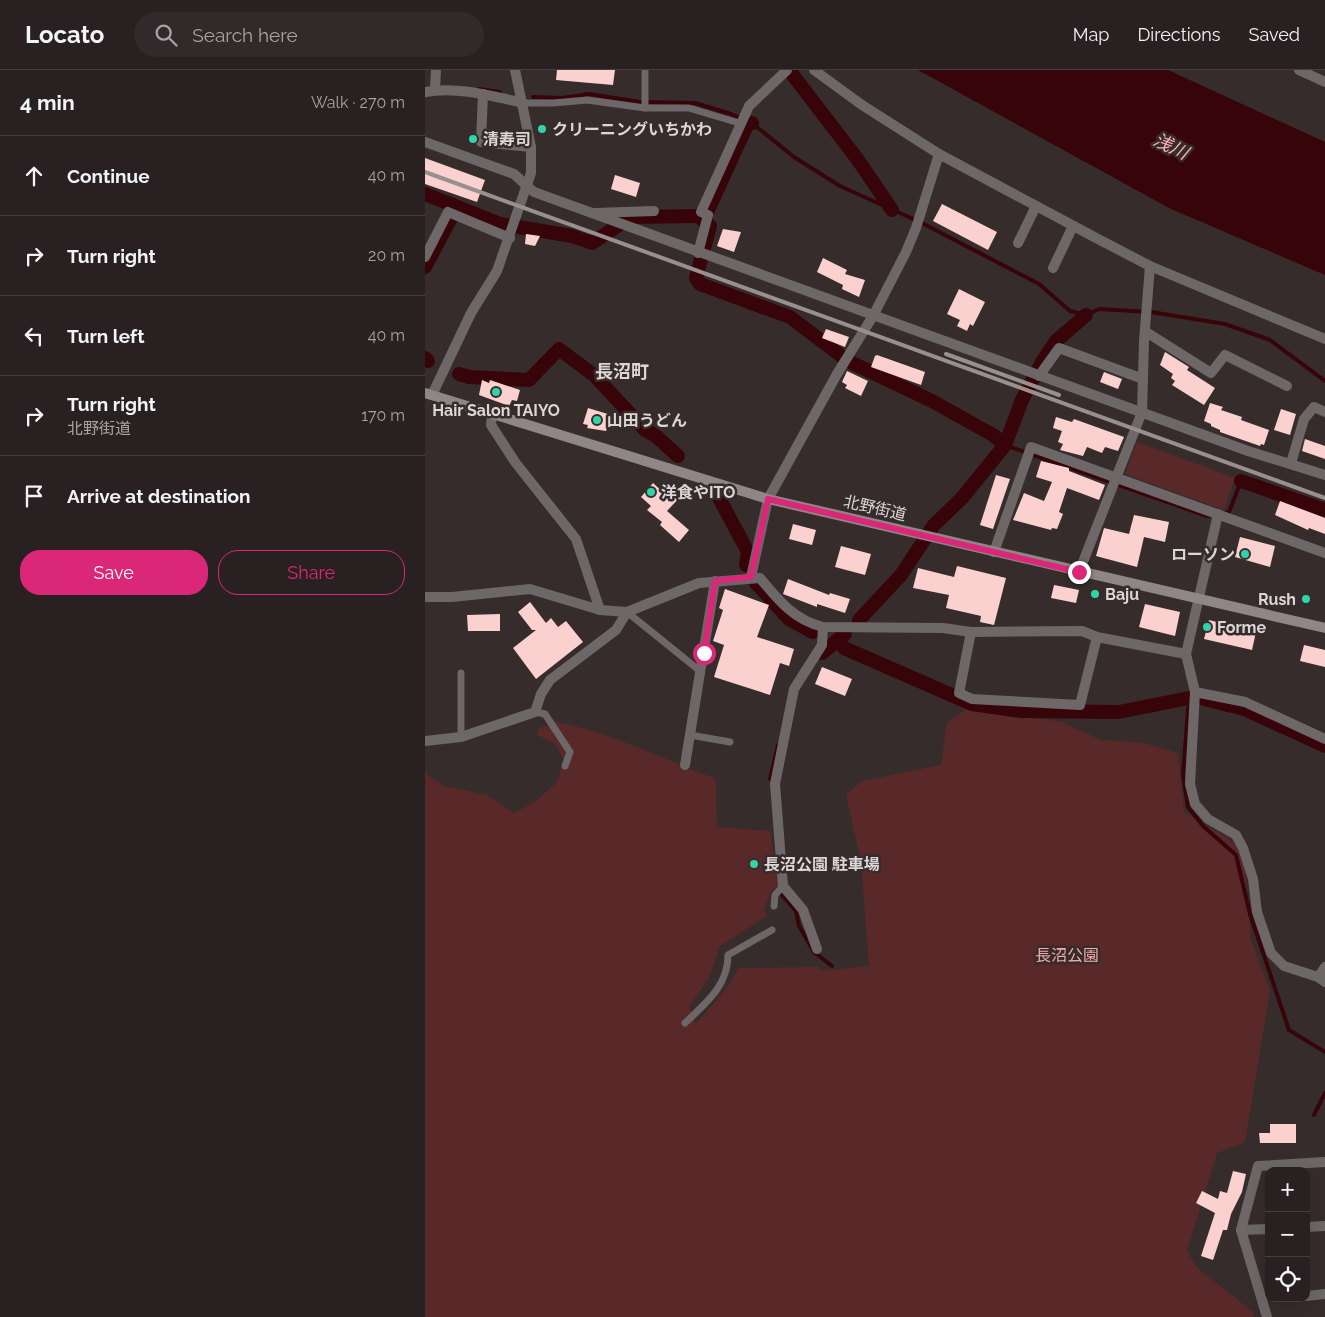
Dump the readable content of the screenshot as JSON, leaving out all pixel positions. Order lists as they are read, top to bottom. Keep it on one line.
{"streets":{"main road":["北野街道"]},"districts":["長沼町"],"water":["浅川"],"parks":["長沼公園"],"places":["クリーニングいちかわ","清寿司","Hair Salon TAIYO","山田うどん","洋食やITO","ローソン","Baju","Rush","Forme","長沼公園 駐車場"],"page":{"header":"Locato","search":"Search here","nav":["Map","Directions","Saved"],"heading":["4 min","Walk · 270 m"],"list":[["Continue","40 m"],["Turn right","20 m"],["Turn left","40 m"],["Turn right","北野街道","170 m"],"Arrive at destination"],"buttons":["Save","Share"],"map_buttons":["+","−"]}}
